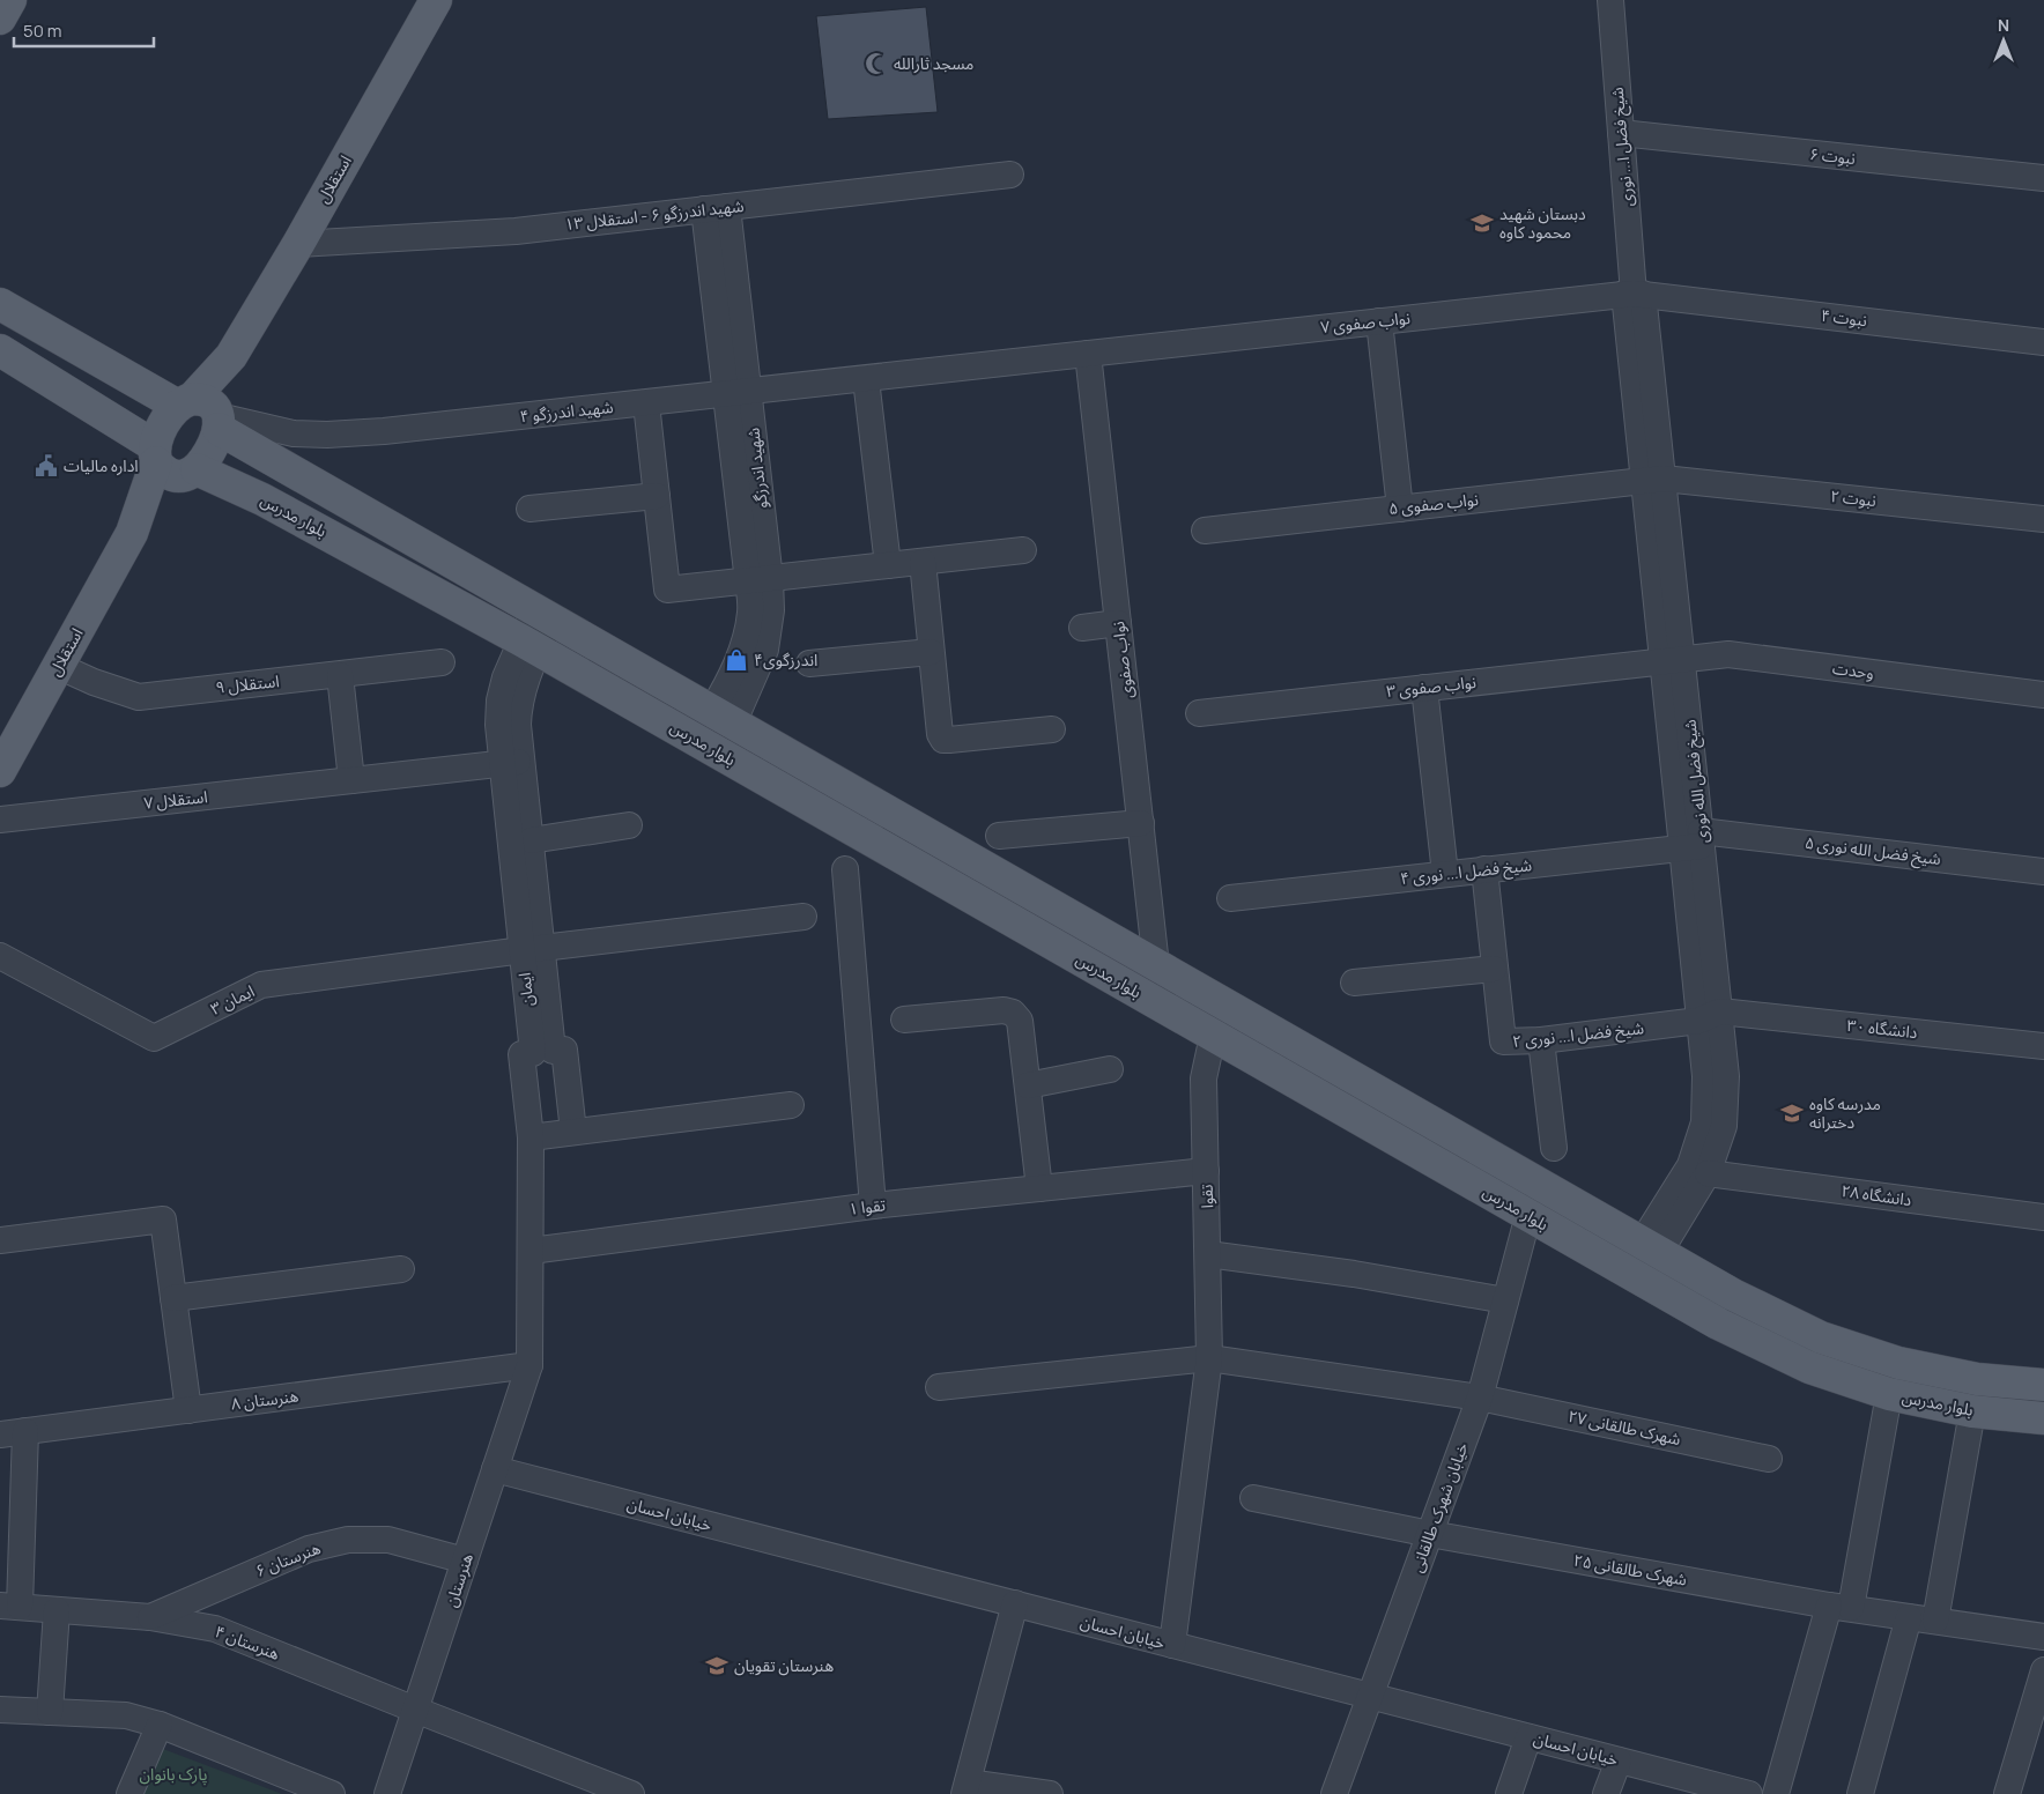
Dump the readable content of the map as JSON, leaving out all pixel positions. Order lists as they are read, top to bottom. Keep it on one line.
{"streets":{"main road":["استقلال","بلوار مدرس"],"street":["شیخ فضل ا... نوری","نبوت ۶","شهید اندرزگو ۶ - استقلال ۱۳","نبوت ۴","نواب صفوی ۷","شهید اندرزگو ۴","شهید اندرزگو","نبوت ۲","نواب صفوی ۵","نواب صفوی","وحدت","استقلال ۹","نواب صفوی ۳","شیخ فضل الله نوری","استقلال ۷","شیخ فضل‌ الله نوری ۵","شیخ فضل ا... نوری ۴","ایمان","ایمان ۳","دانشگاه ۳۰","شیخ فضل ا... نوری ۲","دانشگاه ۲۸","تقوا","تقوا ۱","هنرستان ۸","شهرک طالقانی ۲۷","خیابان شهرک طالقانی","خیابان احسان","هنرستان ۶","شهرک طالقانی ۲۵","هنرستان","هنرستان ۴"]},"crossings":[["شیخ فضل ا... نوری","نبوت ۶"],["شیخ فضل ا... نوری","نبوت ۴"],["شیخ فضل ا... نوری","نواب صفوی ۷"],["شیخ فضل ا... نوری","شیخ فضل الله نوری"],["استقلال","شهید اندرزگو ۶ - استقلال ۱۳"],["استقلال","شهید اندرزگو ۴"],["استقلال","بلوار مدرس"],["استقلال","استقلال ۹"],["شهید اندرزگو ۶ - استقلال ۱۳","شهید اندرزگو"],["نبوت ۴","نواب صفوی ۷"],["نبوت ۴","شیخ فضل الله نوری"],["نواب صفوی ۷","شهید اندرزگو ۴"],["نواب صفوی ۷","نواب صفوی"],["نواب صفوی ۷","شیخ فضل الله نوری"],["شهید اندرزگو ۴","شهید اندرزگو"],["شهید اندرزگو ۴","بلوار مدرس"],["شهید اندرزگو","بلوار مدرس"],["نبوت ۲","نواب صفوی ۵"],["نبوت ۲","شیخ فضل الله نوری"],["نواب صفوی ۵","شیخ فضل الله نوری"],["بلوار مدرس","نواب صفوی"],["بلوار مدرس","شیخ فضل الله نوری"],["بلوار مدرس","ایمان"],["بلوار مدرس","تقوا"],["بلوار مدرس","خیابان شهرک طالقانی"],["وحدت","نواب صفوی ۳"],["وحدت","شیخ فضل الله نوری"],["نواب صفوی ۳","شیخ فضل الله نوری"],["شیخ فضل الله نوری","شیخ فضل‌ الله نوری ۵"],["شیخ فضل الله نوری","شیخ فضل ا... نوری ۴"],["شیخ فضل الله نوری","دانشگاه ۳۰"],["شیخ فضل الله نوری","شیخ فضل ا... نوری ۲"],["شیخ فضل الله نوری","دانشگاه ۲۸"],["استقلال ۷","ایمان"],["شیخ فضل‌ الله نوری ۵","شیخ فضل ا... نوری ۴"],["شیخ فضل ا... نوری ۴","شیخ فضل ا... نوری ۲"],["ایمان","ایمان ۳"],["دانشگاه ۳۰","شیخ فضل ا... نوری ۲"],["تقوا","تقوا ۱"],["تقوا","شهرک طالقانی ۲۷"],["تقوا","خیابان احسان"],["هنرستان ۸","هنرستان"],["شهرک طالقانی ۲۷","خیابان شهرک طالقانی"],["خیابان شهرک طالقانی","خیابان احسان"],["خیابان شهرک طالقانی","شهرک طالقانی ۲۵"],["خیابان احسان","هنرستان"],["هنرستان ۶","هنرستان"],["هنرستان ۶","هنرستان ۴"],["هنرستان","هنرستان ۴"]],"parks":["پارک بانوان"],"places":{"mosque":["مسجد ثارالله"],"school or university":["دبستان شهید محمود کاوه","مدرسه کاوه دخترانه","هنرستان تقویان"],"public building":["اداره مالیات"],"shop":["اندرزگوی۴"]},"scale_bar":"50 m","north":"top"}
